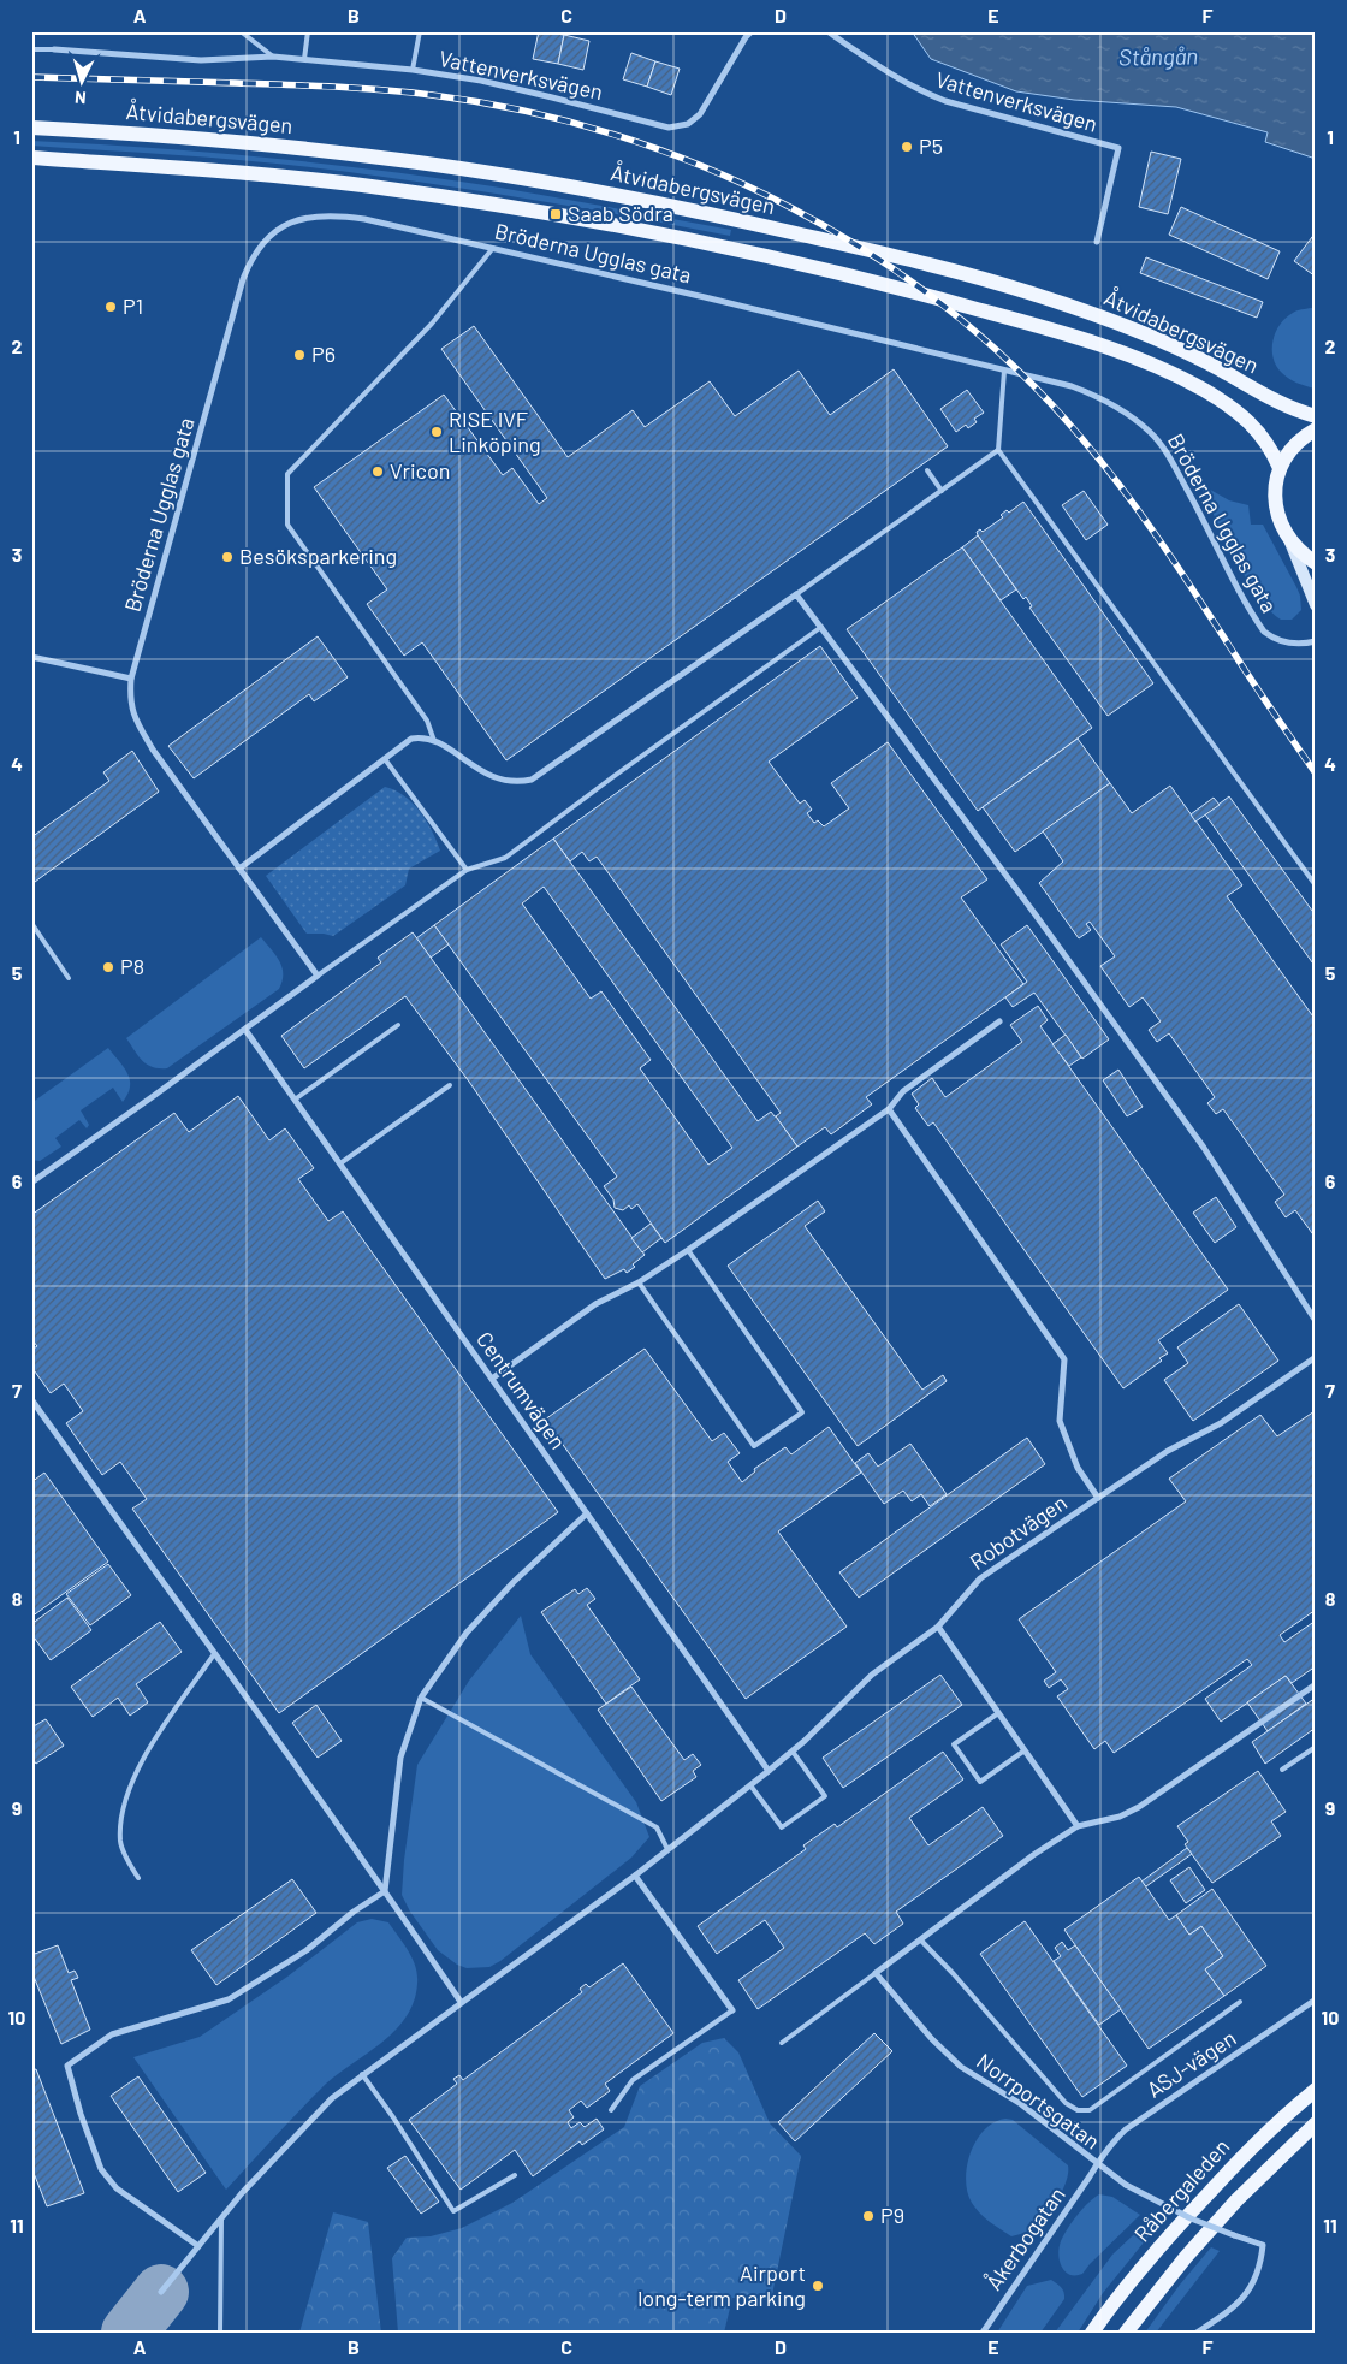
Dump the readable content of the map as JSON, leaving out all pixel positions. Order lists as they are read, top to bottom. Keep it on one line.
{"streets":{"main road":["Åtvidabergsvägen","Råbergaleden"],"street":["Vattenverksvägen","Bröderna Ugglas gata","Centrumvägen","Robotvägen","ASJ-vägen","Norrportsgatan","Åkerbogatan"]},"crossings":[["Centrumvägen","Robotvägen"],["ASJ-vägen","Norrportsgatan"],["ASJ-vägen","Åkerbogatan"],["Norrportsgatan","Åkerbogatan"]],"water":["Stångån"],"places":{"other":["P5","P1","P6","RISE IVF Linköping","Vricon","Besöksparkering","P8","P9","Airport long-term parking"],"transit":["Saab Södra"]},"north":"bottom","grid":{"columns":["A","B","C","D","E","F"],"rows":["1","2","3","4","5","6","7","8","9","10","11"]}}
